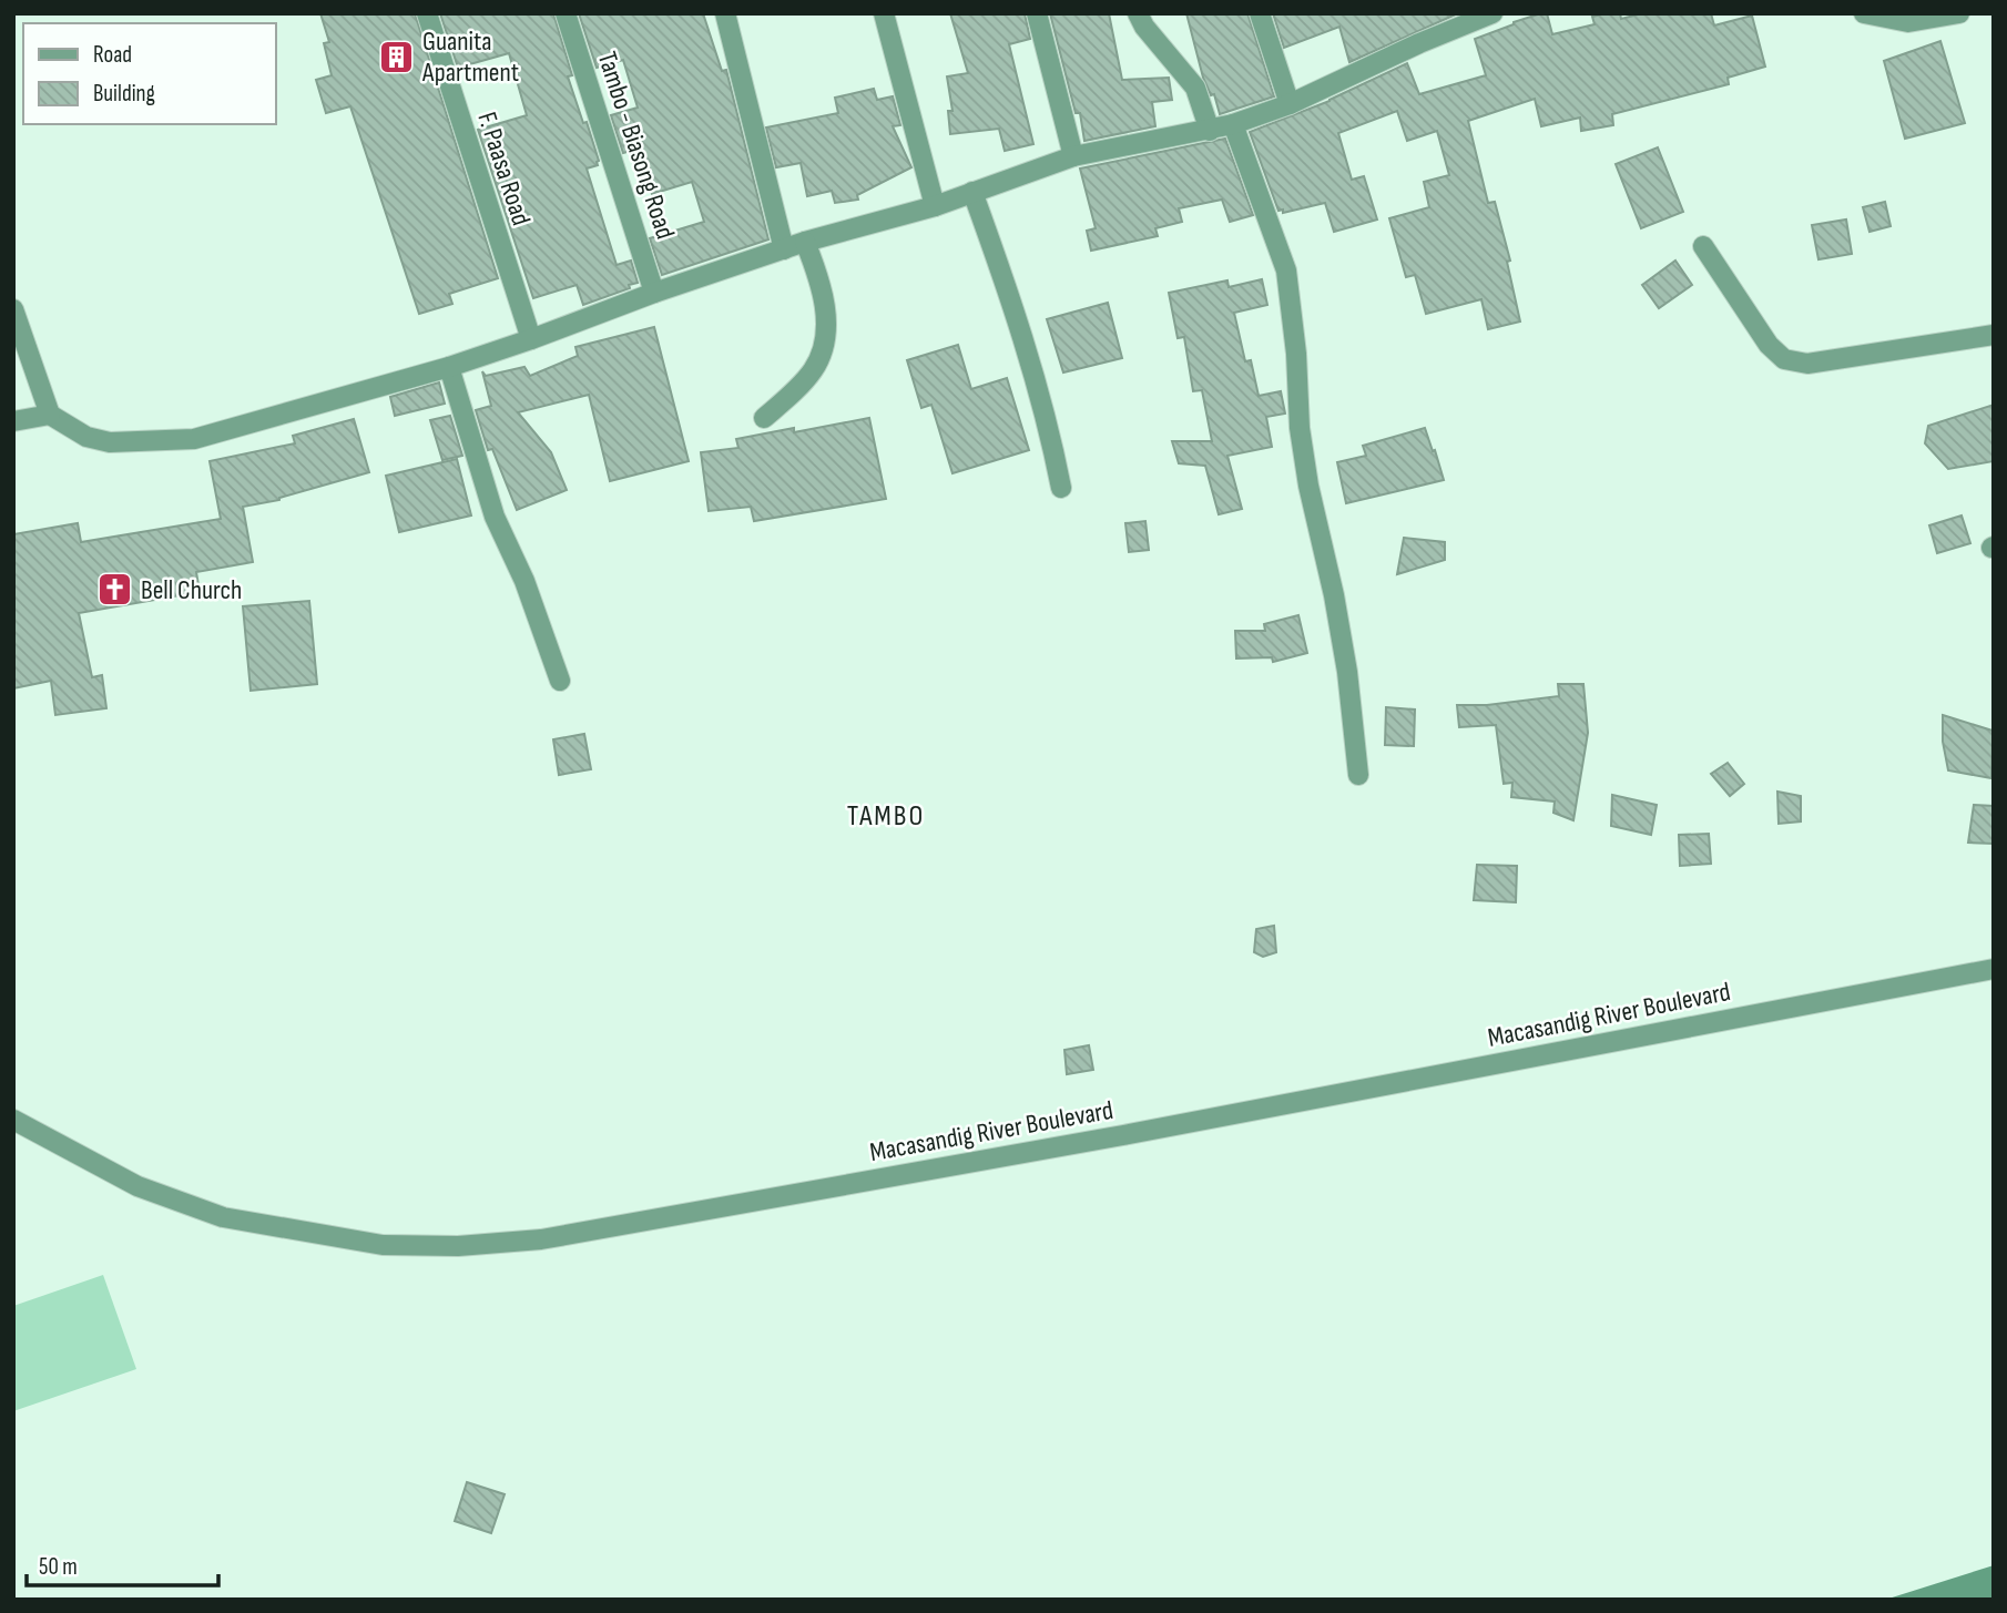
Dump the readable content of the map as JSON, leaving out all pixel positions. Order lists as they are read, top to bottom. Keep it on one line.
{"streets":{"street":["Tambo - Biasong Road","F. Paasa Road","Macasandig River Boulevard"]},"districts":["TAMBO"],"places":{"building":["Guanita Apartment"],"church":["Bell Church"]},"legend":["Road","Building"],"scale_bar":"50 m"}
